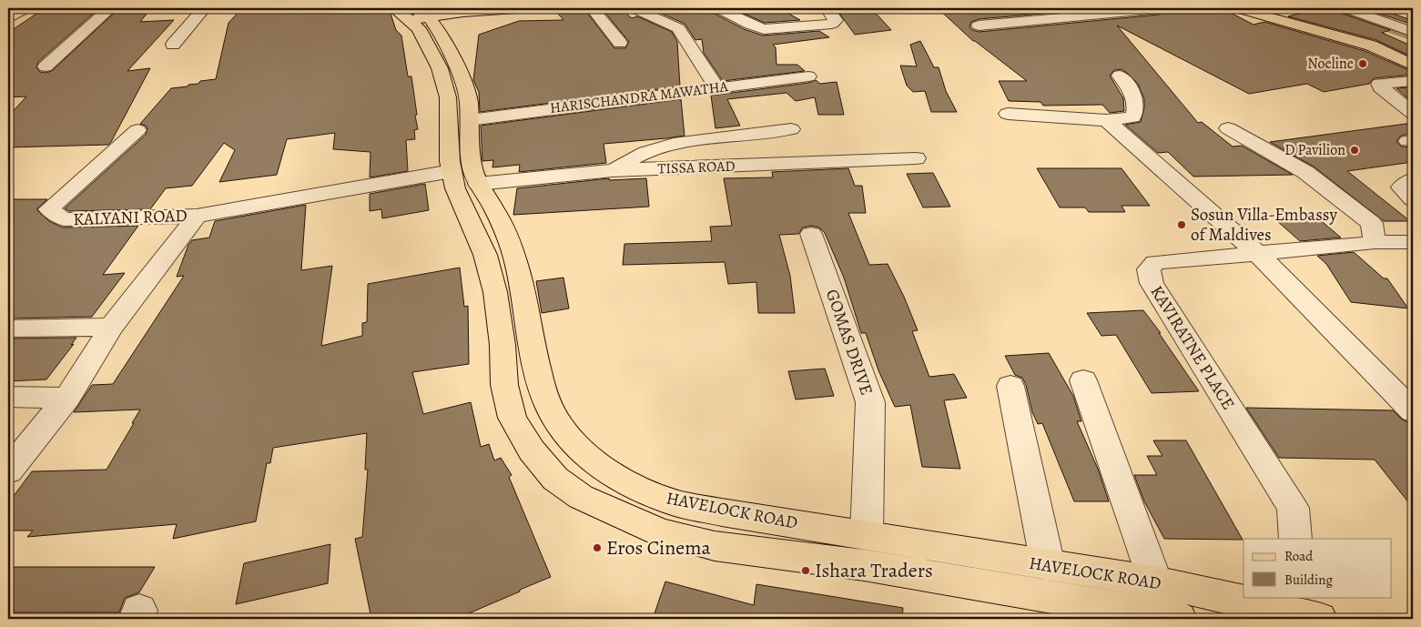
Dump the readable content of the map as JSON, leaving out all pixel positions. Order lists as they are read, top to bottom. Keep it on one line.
{"streets":{"main road":["HAVELOCK ROAD"],"street":["HARISCHANDRA MAWATHA","TISSA ROAD","KALYANI ROAD","GOMAS DRIVE","KAVIRATNE PLACE"]},"crossings":[["HARISCHANDRA MAWATHA","HAVELOCK ROAD"],["TISSA ROAD","HAVELOCK ROAD"],["GOMAS DRIVE","HAVELOCK ROAD"]],"places":["Noeline","D Pavilion","Sosun Villa-Embassy of Maldives","Eros Cinema","Ishara Traders"],"legend":["Road","Building"]}
